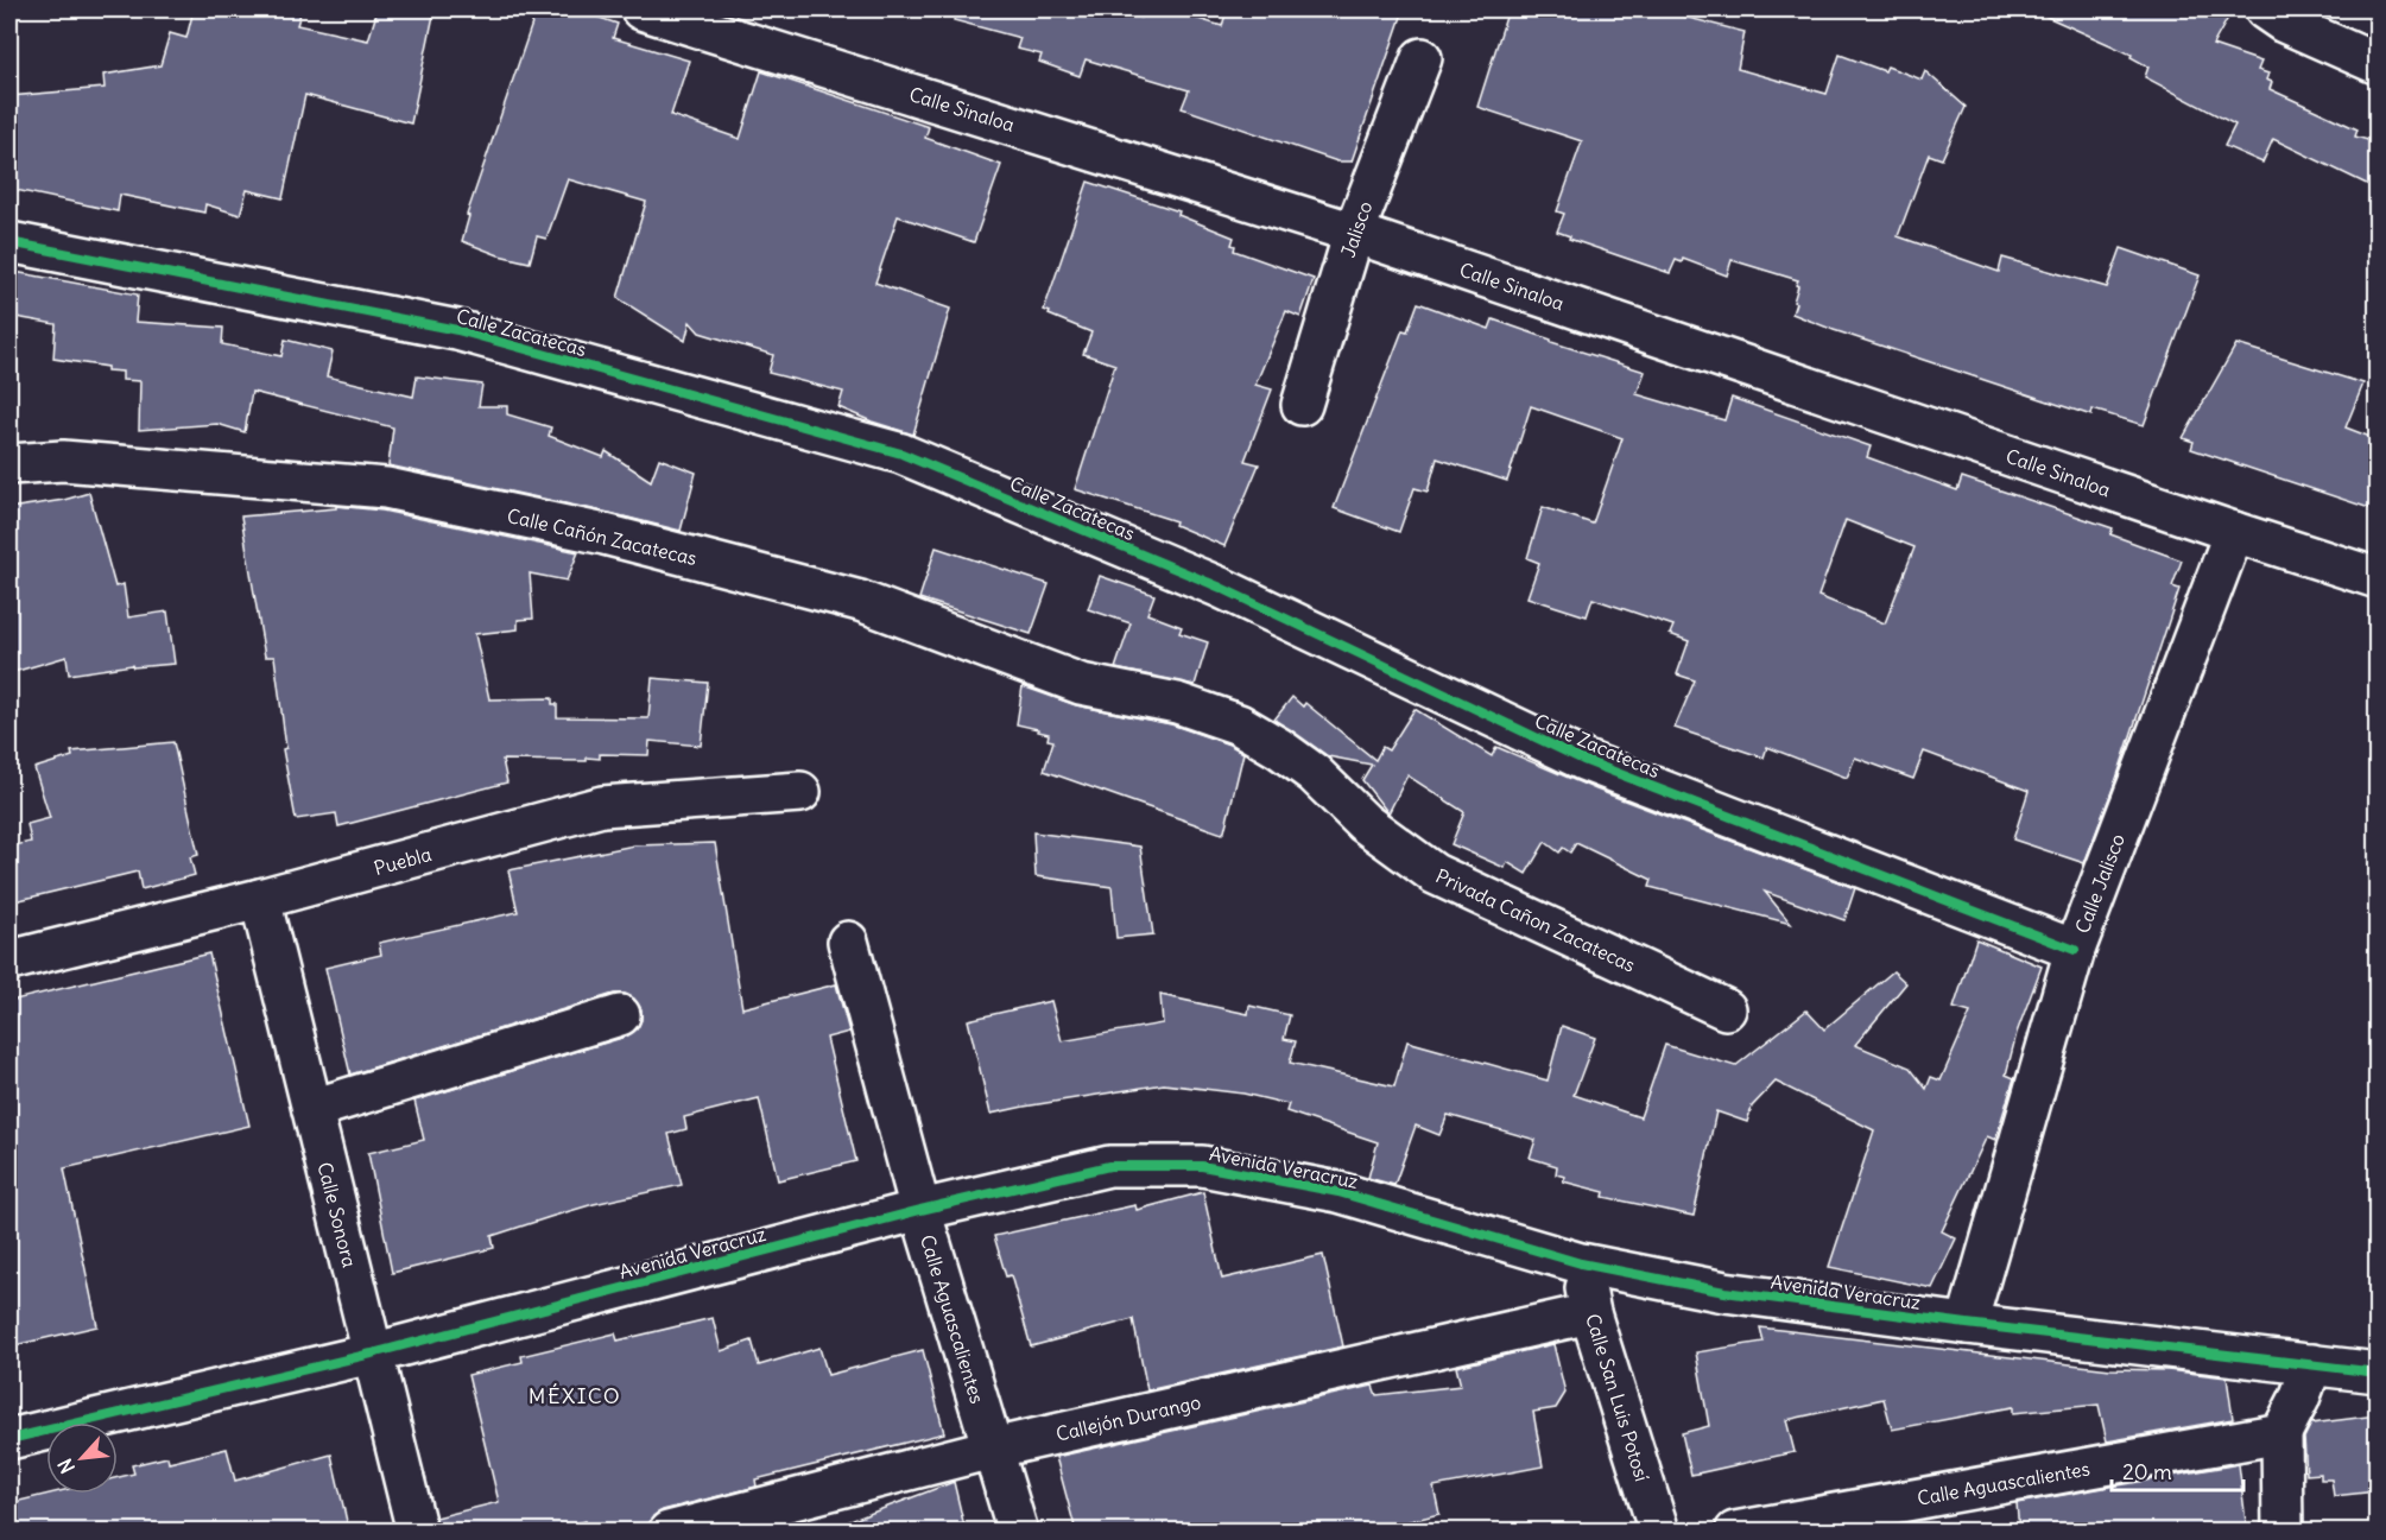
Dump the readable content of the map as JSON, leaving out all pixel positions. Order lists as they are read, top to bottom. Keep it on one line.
{"streets":{"street":["Calle Sinaloa","Jalisco","Calle Zacatecas","Calle Cañón Zacatecas","Puebla","Calle Jalisco","Privada Cañon Zacatecas","Avenida Veracruz","Calle Sonora","Calle Aguascalientes","Calle San Luis Potosí","Callejón Durango"]},"crossings":[["Calle Sinaloa","Jalisco"],["Calle Sinaloa","Calle Jalisco"],["Calle Zacatecas","Calle Jalisco"],["Calle Cañón Zacatecas","Privada Cañon Zacatecas"],["Puebla","Calle Sonora"],["Calle Jalisco","Avenida Veracruz"],["Avenida Veracruz","Calle Sonora"],["Avenida Veracruz","Calle Aguascalientes"],["Avenida Veracruz","Calle San Luis Potosí"],["Calle Aguascalientes","Callejón Durango"],["Calle San Luis Potosí","Callejón Durango"]],"districts":["MÉXICO"],"scale_bar":"20 m","north":"bottom left"}
